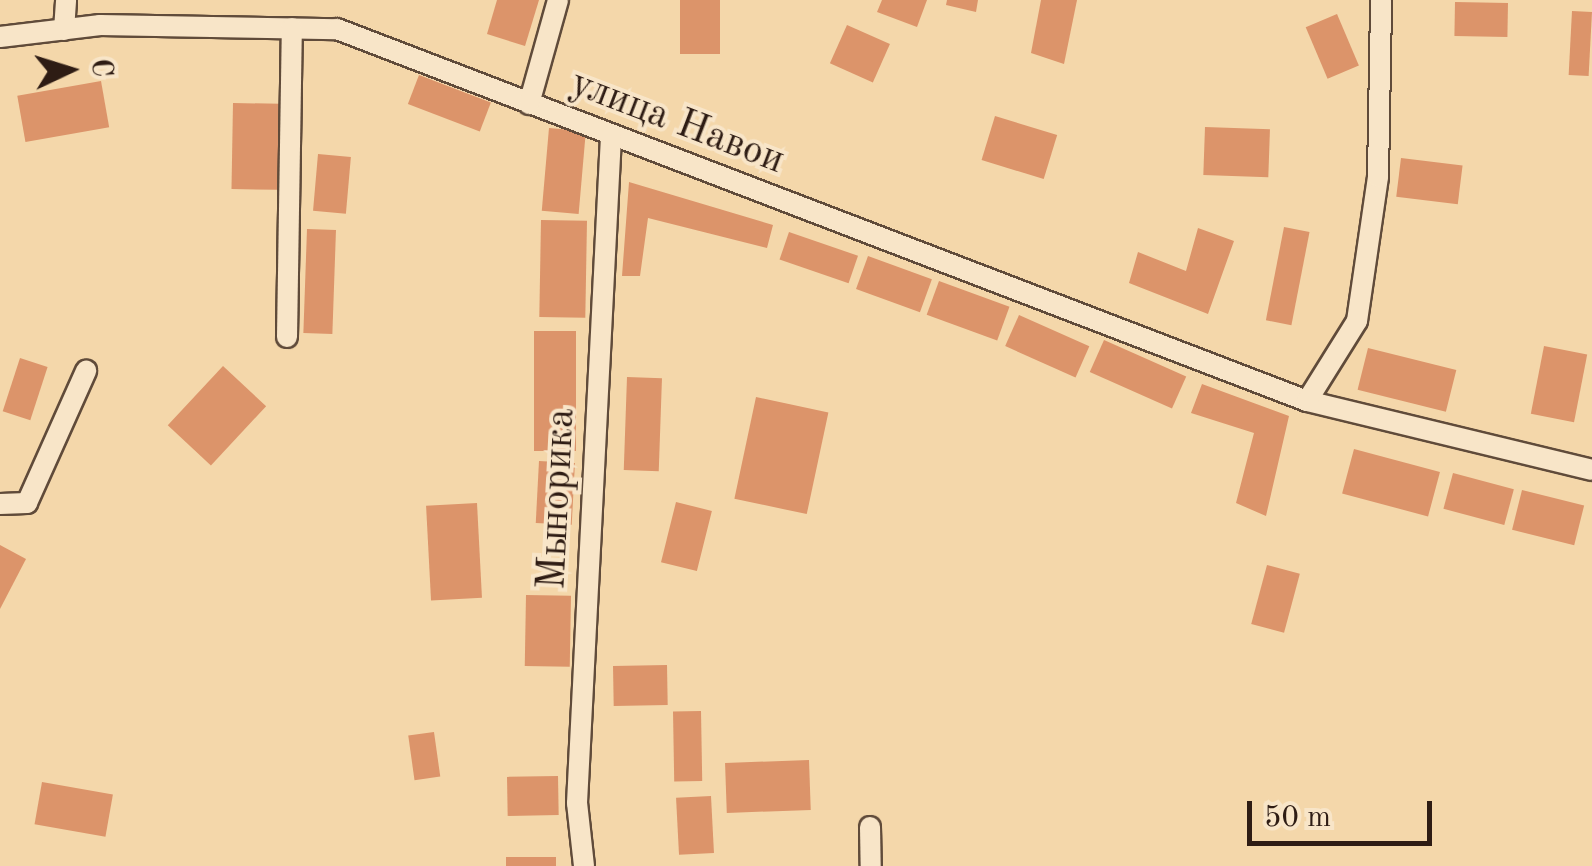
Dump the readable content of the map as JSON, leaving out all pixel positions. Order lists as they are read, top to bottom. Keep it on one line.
{"streets":{"street":["улица Навои","Мынорика"]},"crossings":[["улица Навои","Мынорика"]],"scale_bar":"50 m","north":"right"}
